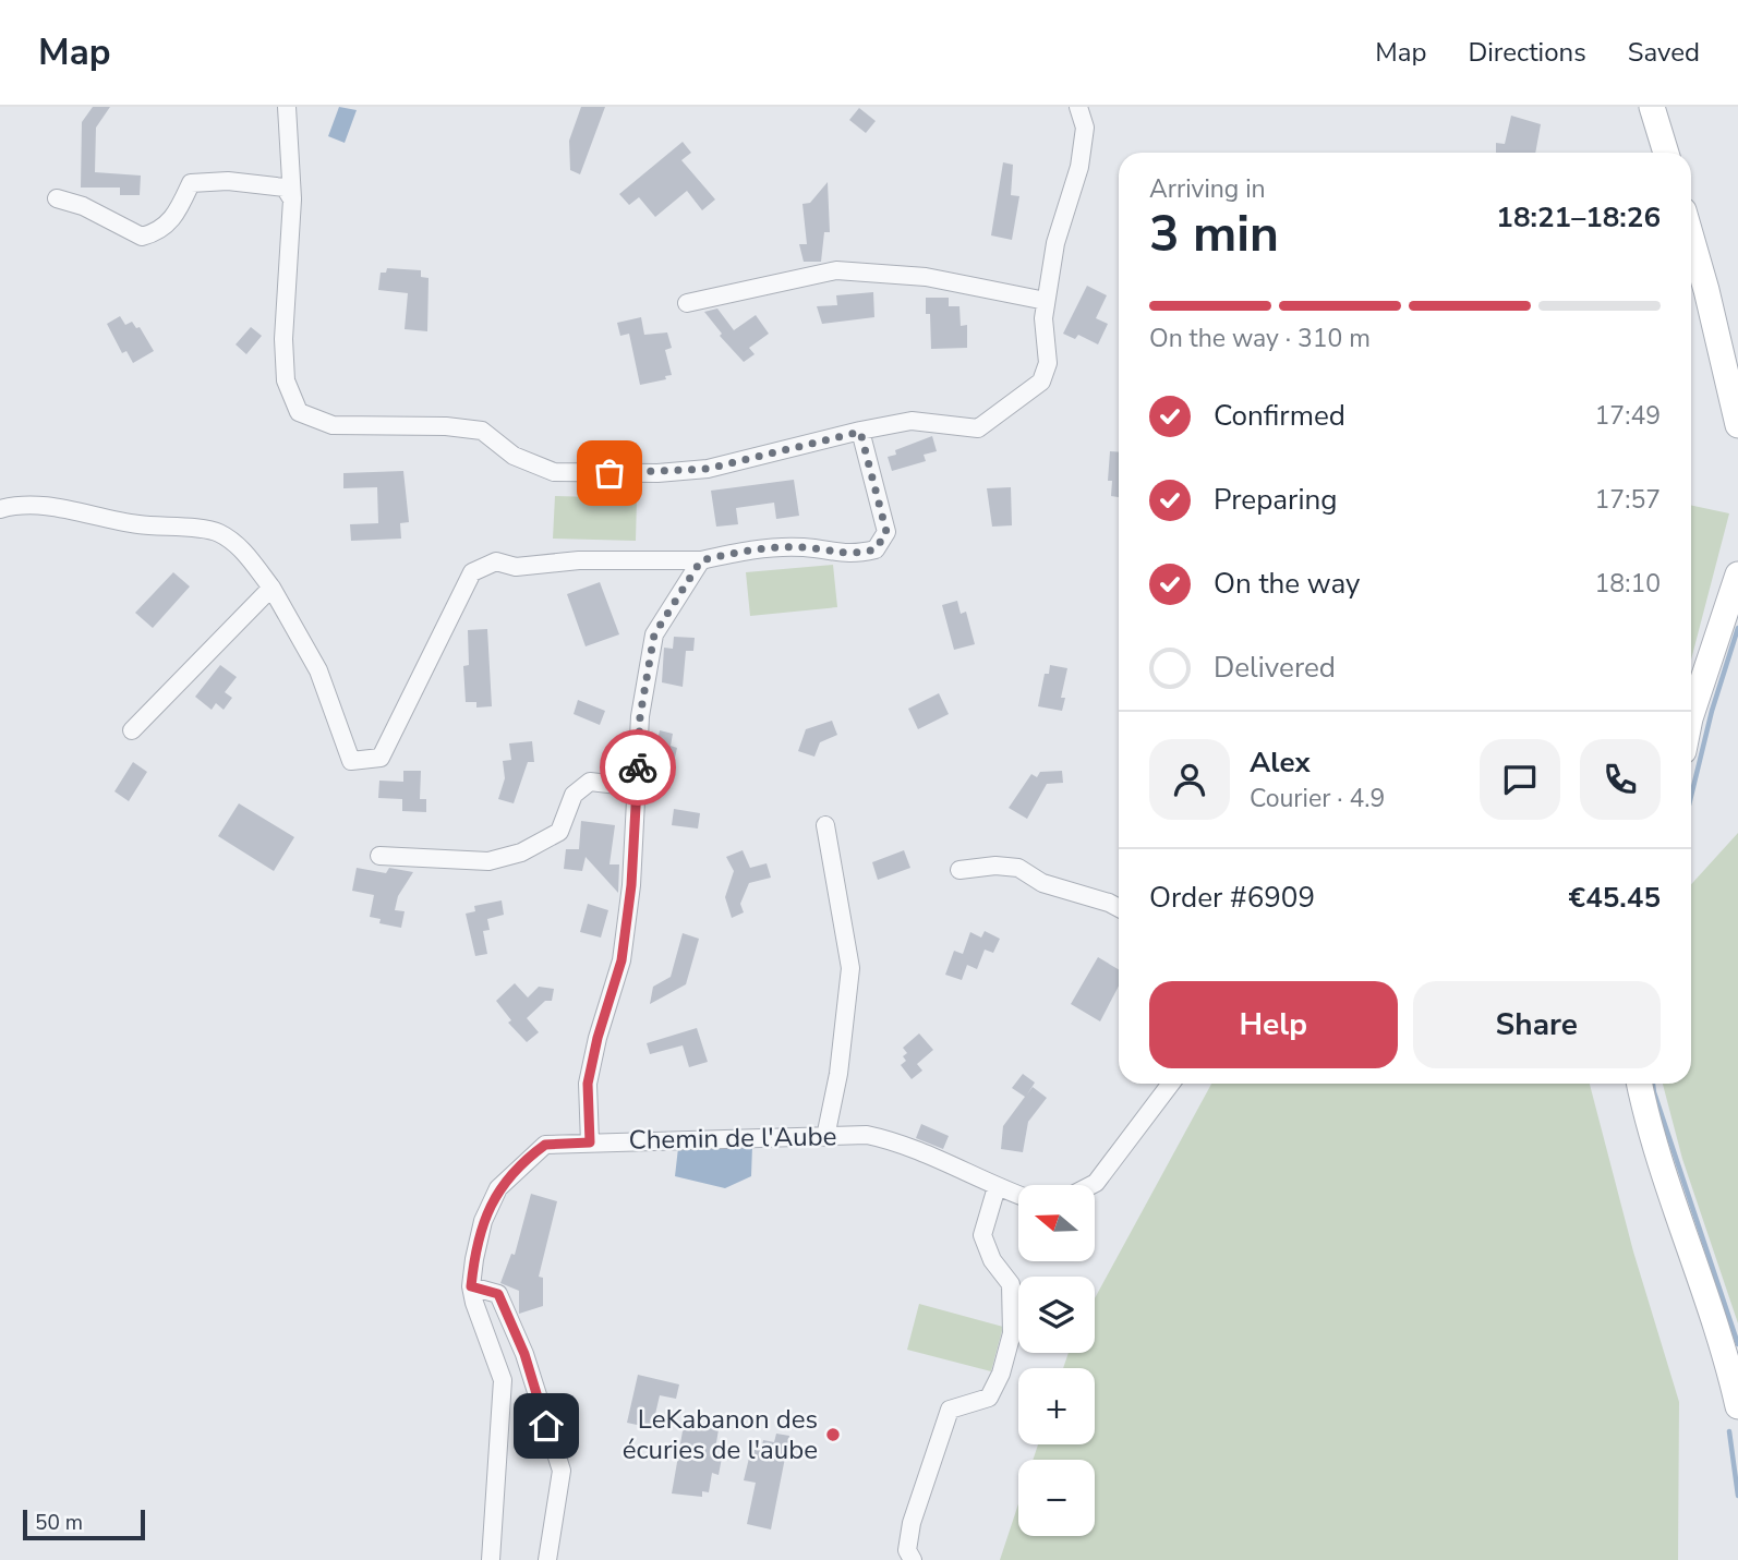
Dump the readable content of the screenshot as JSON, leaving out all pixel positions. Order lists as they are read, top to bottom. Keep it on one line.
{"streets":{"street":["Chemin de l'Aube"]},"places":["LeKabanon des écuries de l'aube"],"scale_bar":"50 m","north":"left","page":{"header":"Map","nav":["Map","Directions","Saved"],"heading":["3 min","Arriving in","18:21–18:26"],"panel":["Alex","Courier · 4.9","Order #6909","€45.45"],"bar":"On the way · 310 m","list":[["Confirmed","17:49"],["Preparing","17:57"],["On the way","18:10"],"Delivered"],"buttons":["Help","Share"],"map_buttons":["+","−"],"scale":"50 m"}}
